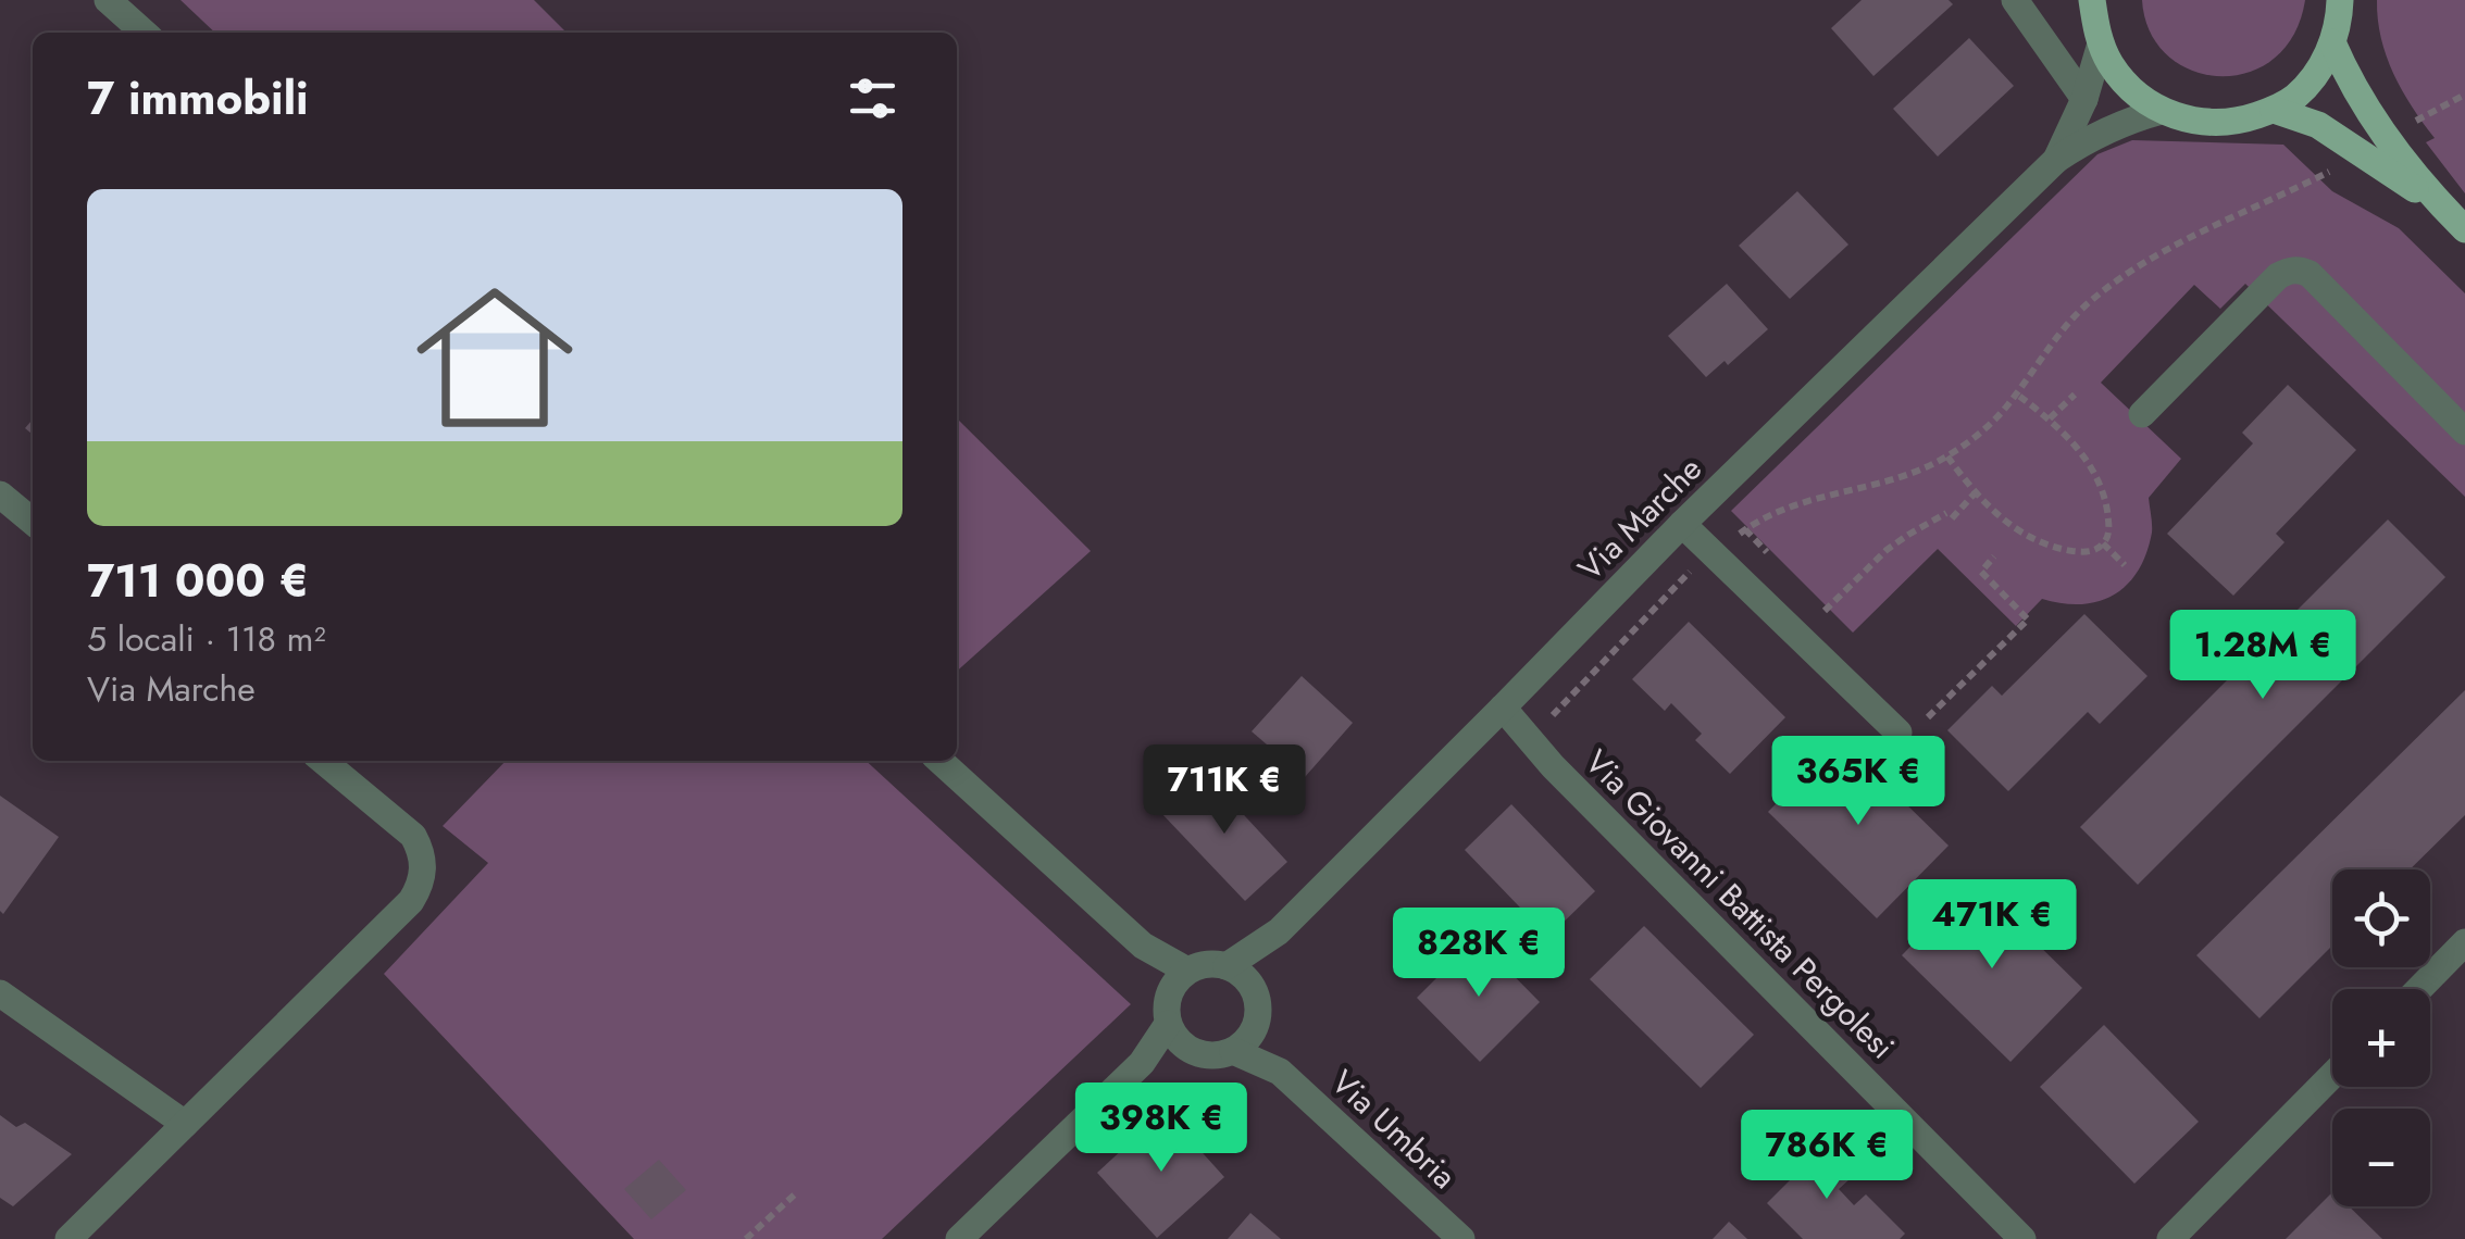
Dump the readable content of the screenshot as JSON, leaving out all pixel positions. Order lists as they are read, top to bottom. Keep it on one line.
{"streets":{"street":["Via Marche","Via Giovanni Battista Pergolesi","Via Umbria"]},"crossings":[["Via Marche","Via Giovanni Battista Pergolesi"],["Via Marche","Via Umbria"]],"page":{"heading":"7 immobili","list":[{"name":"711 000 €","note":"5 locali · 118 m² · Via Marche"}],"price":["1.28M €","365K €","711K €","471K €","828K €","398K €","786K €"],"map_buttons":["+","−"]}}
